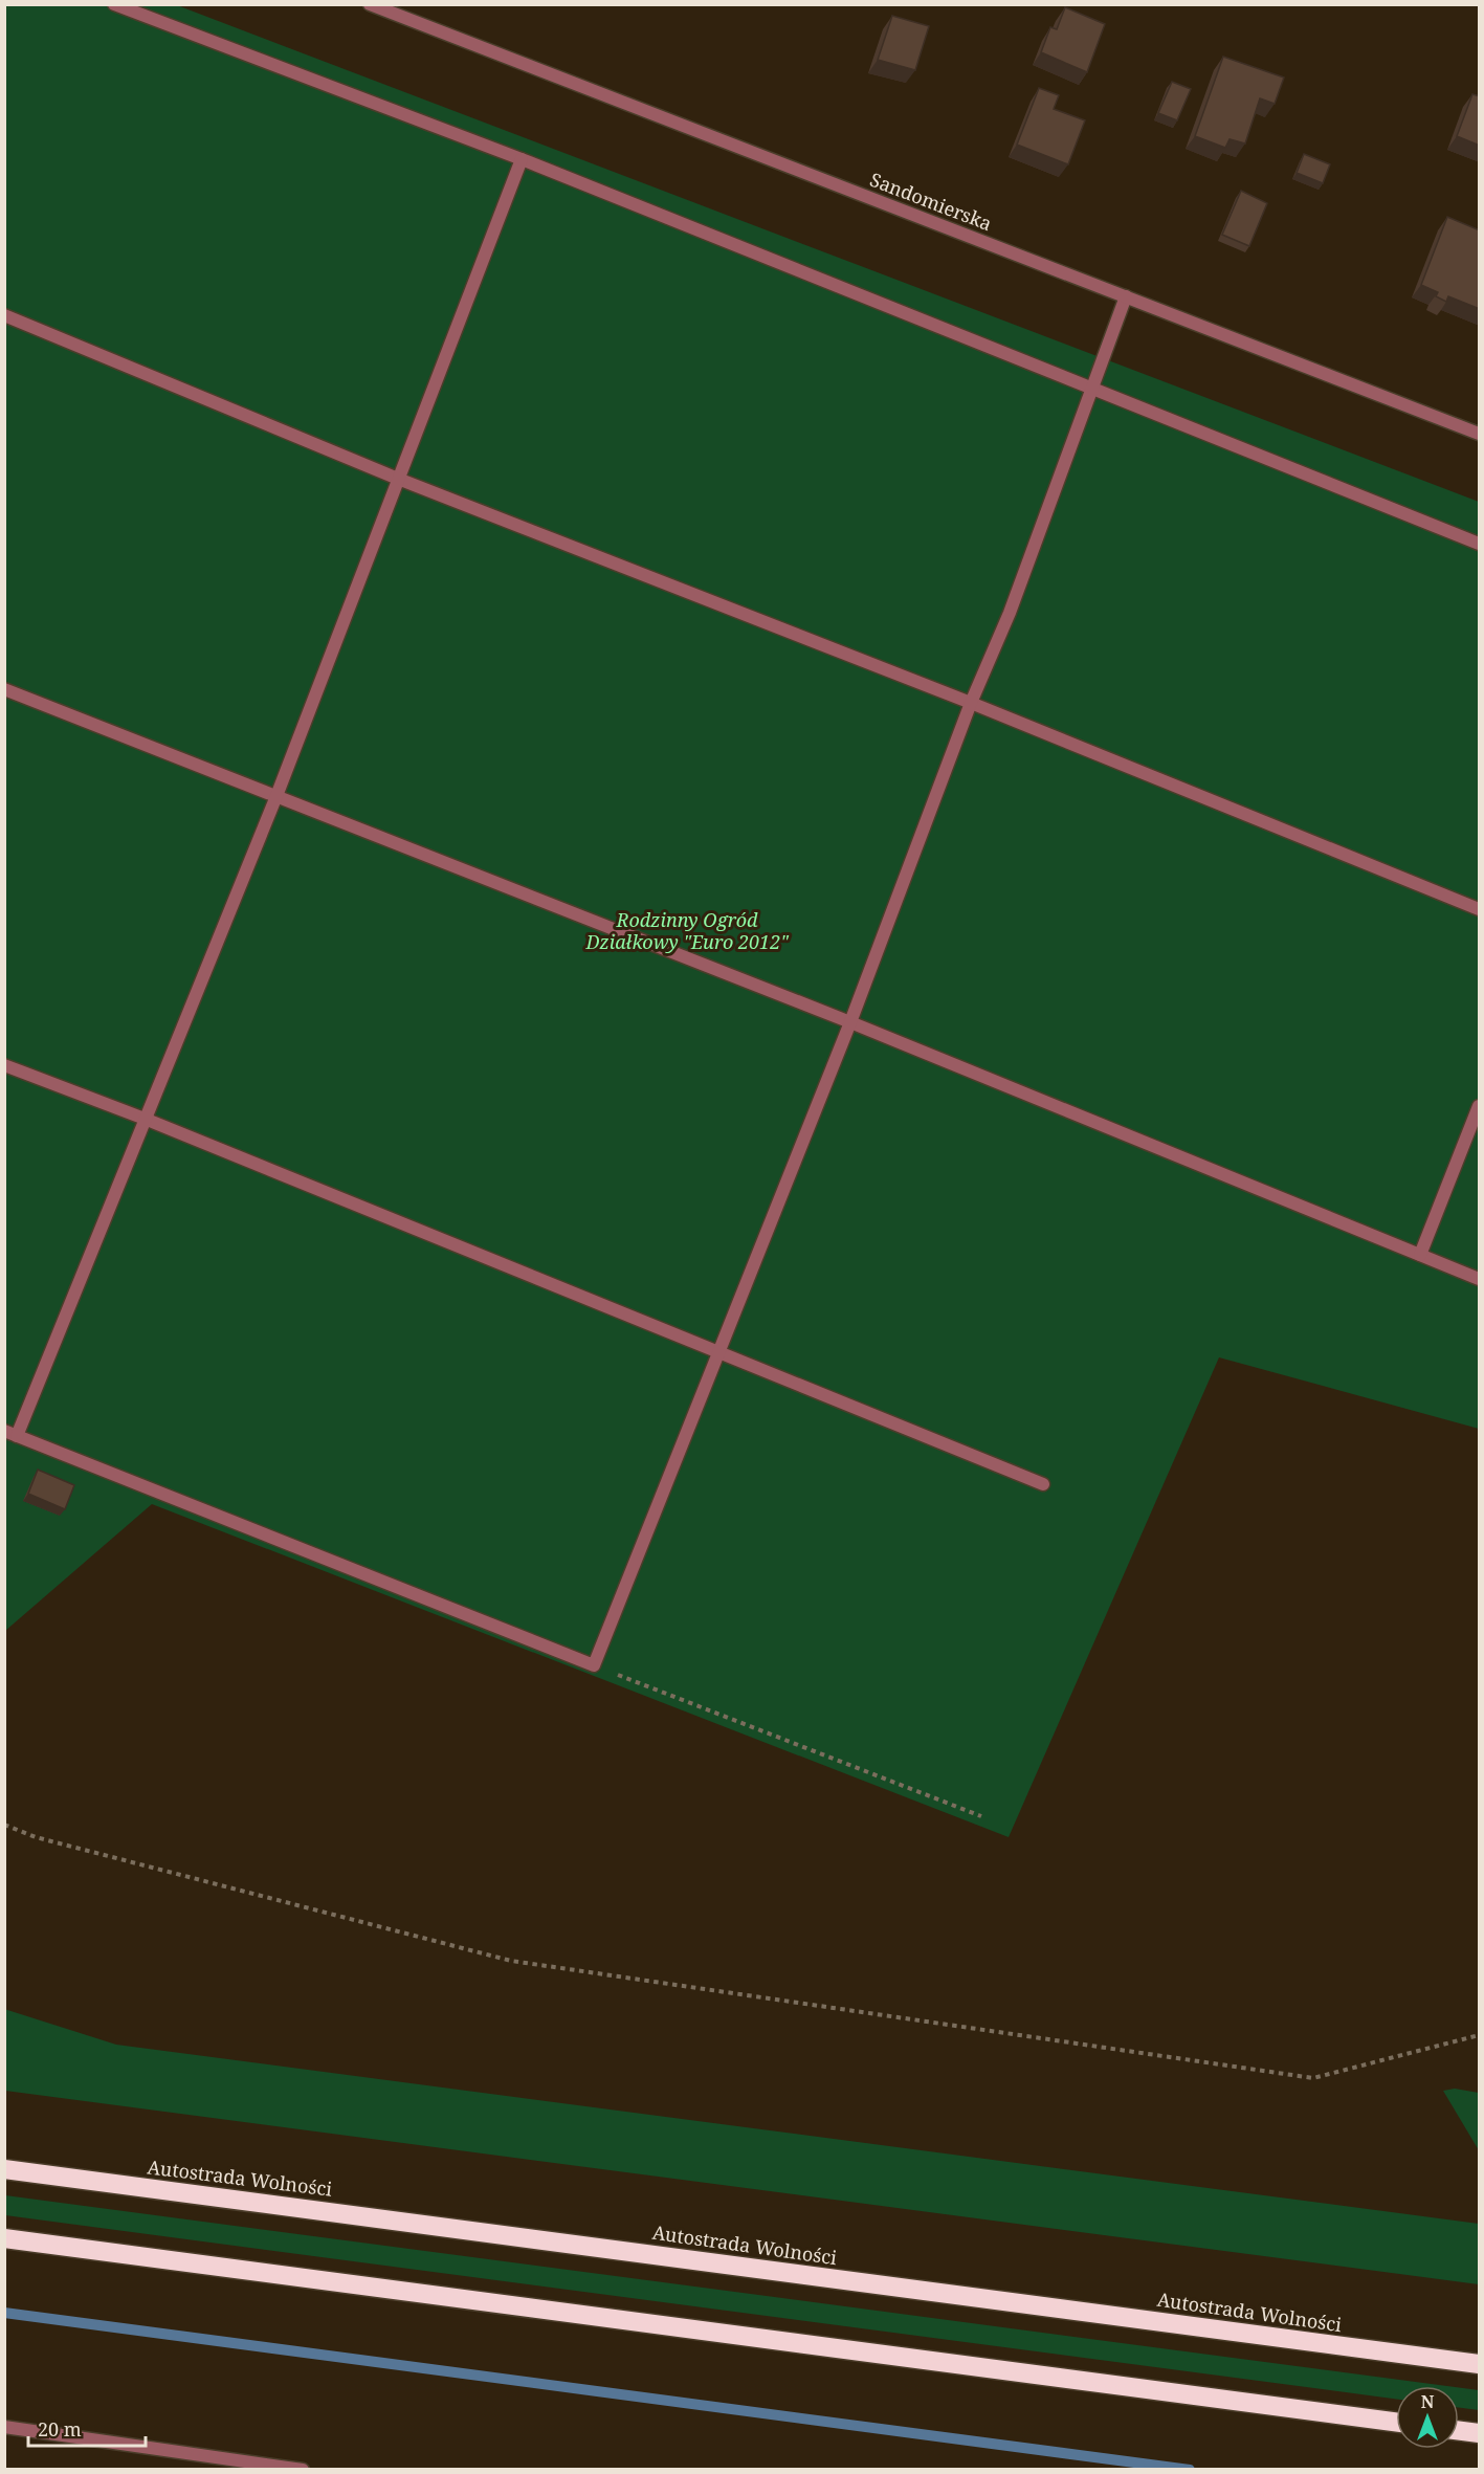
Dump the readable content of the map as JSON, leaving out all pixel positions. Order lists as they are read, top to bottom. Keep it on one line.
{"streets":{"highway":["Autostrada Wolności"],"street":["Sandomierska"]},"parks":["Rodzinny Ogród Działkowy \"Euro 2012\""],"scale_bar":"20 m","north":"top"}
